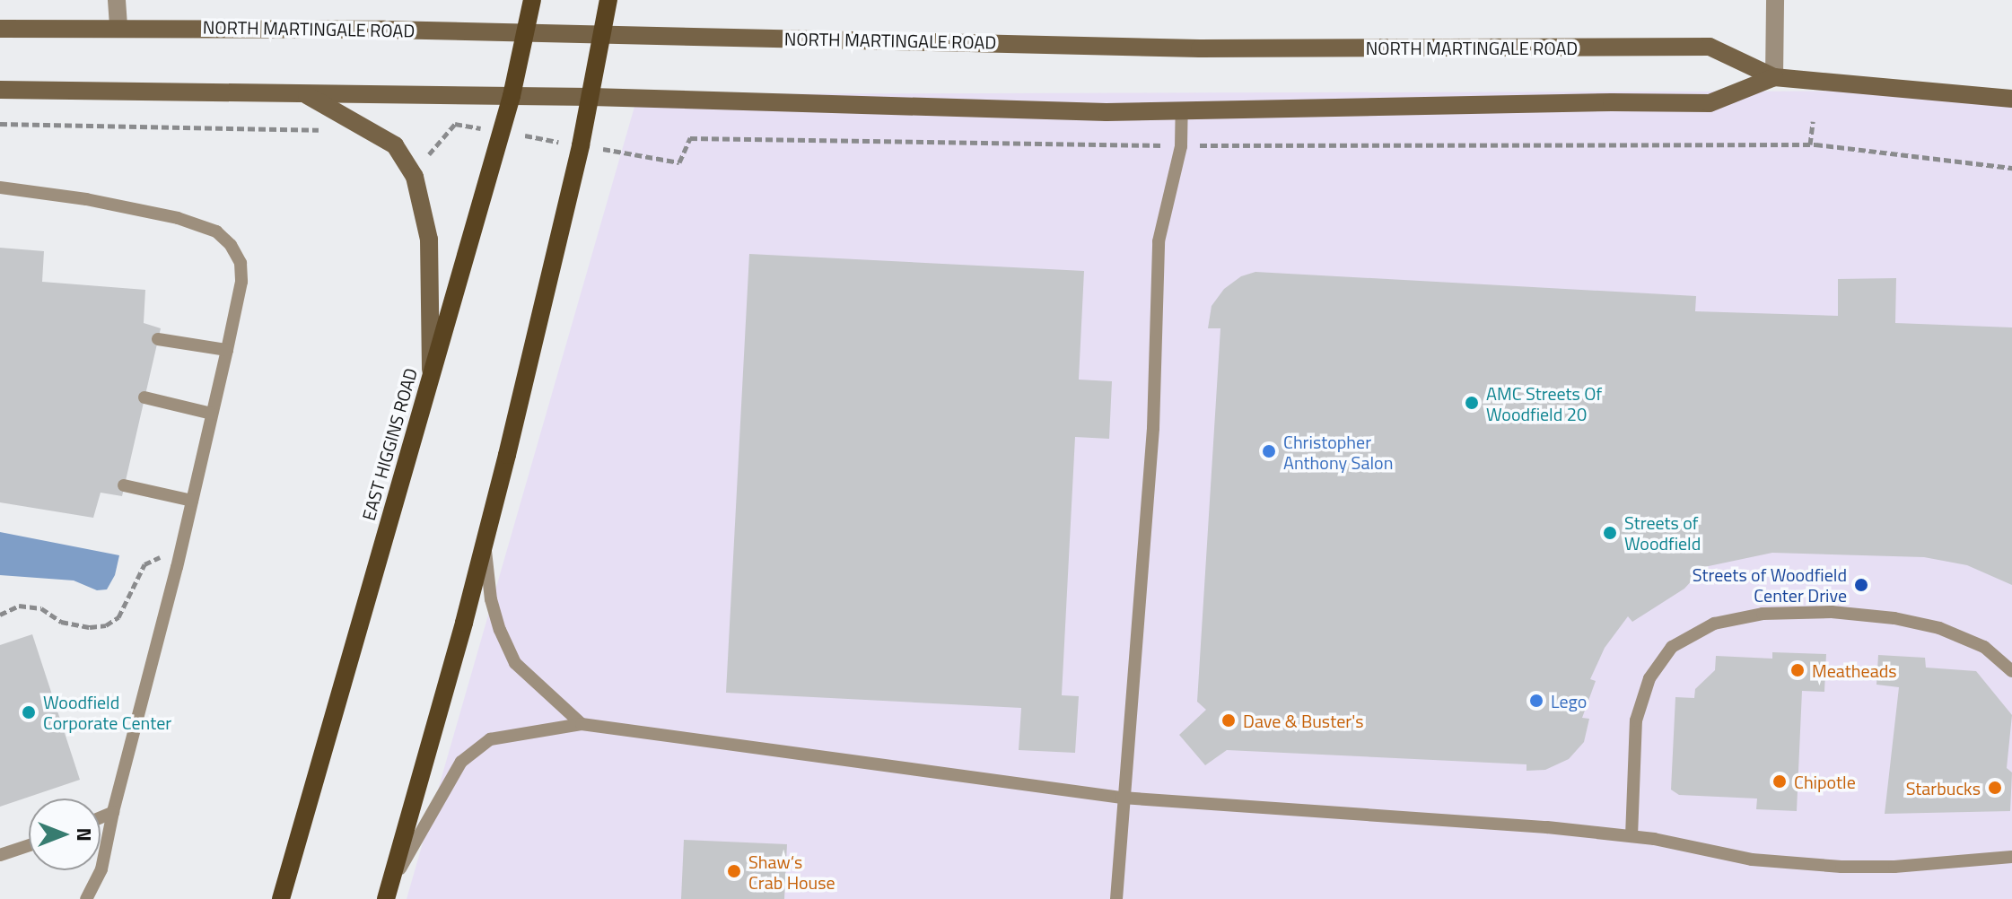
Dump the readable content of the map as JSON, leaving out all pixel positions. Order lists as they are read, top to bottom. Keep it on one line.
{"streets":{"main road":["EAST HIGGINS ROAD"],"street":["NORTH MARTINGALE ROAD"]},"crossings":[["NORTH MARTINGALE ROAD","EAST HIGGINS ROAD"]],"places":["AMC Streets Of Woodfield 20","Christopher Anthony Salon","Streets of Woodfield","Streets of Woodfield Center Drive","Meatheads","Lego","Woodfield Corporate Center","Dave & Buster's","Chipotle","Starbucks","Shaw‘s Crab House"],"north":"right"}
